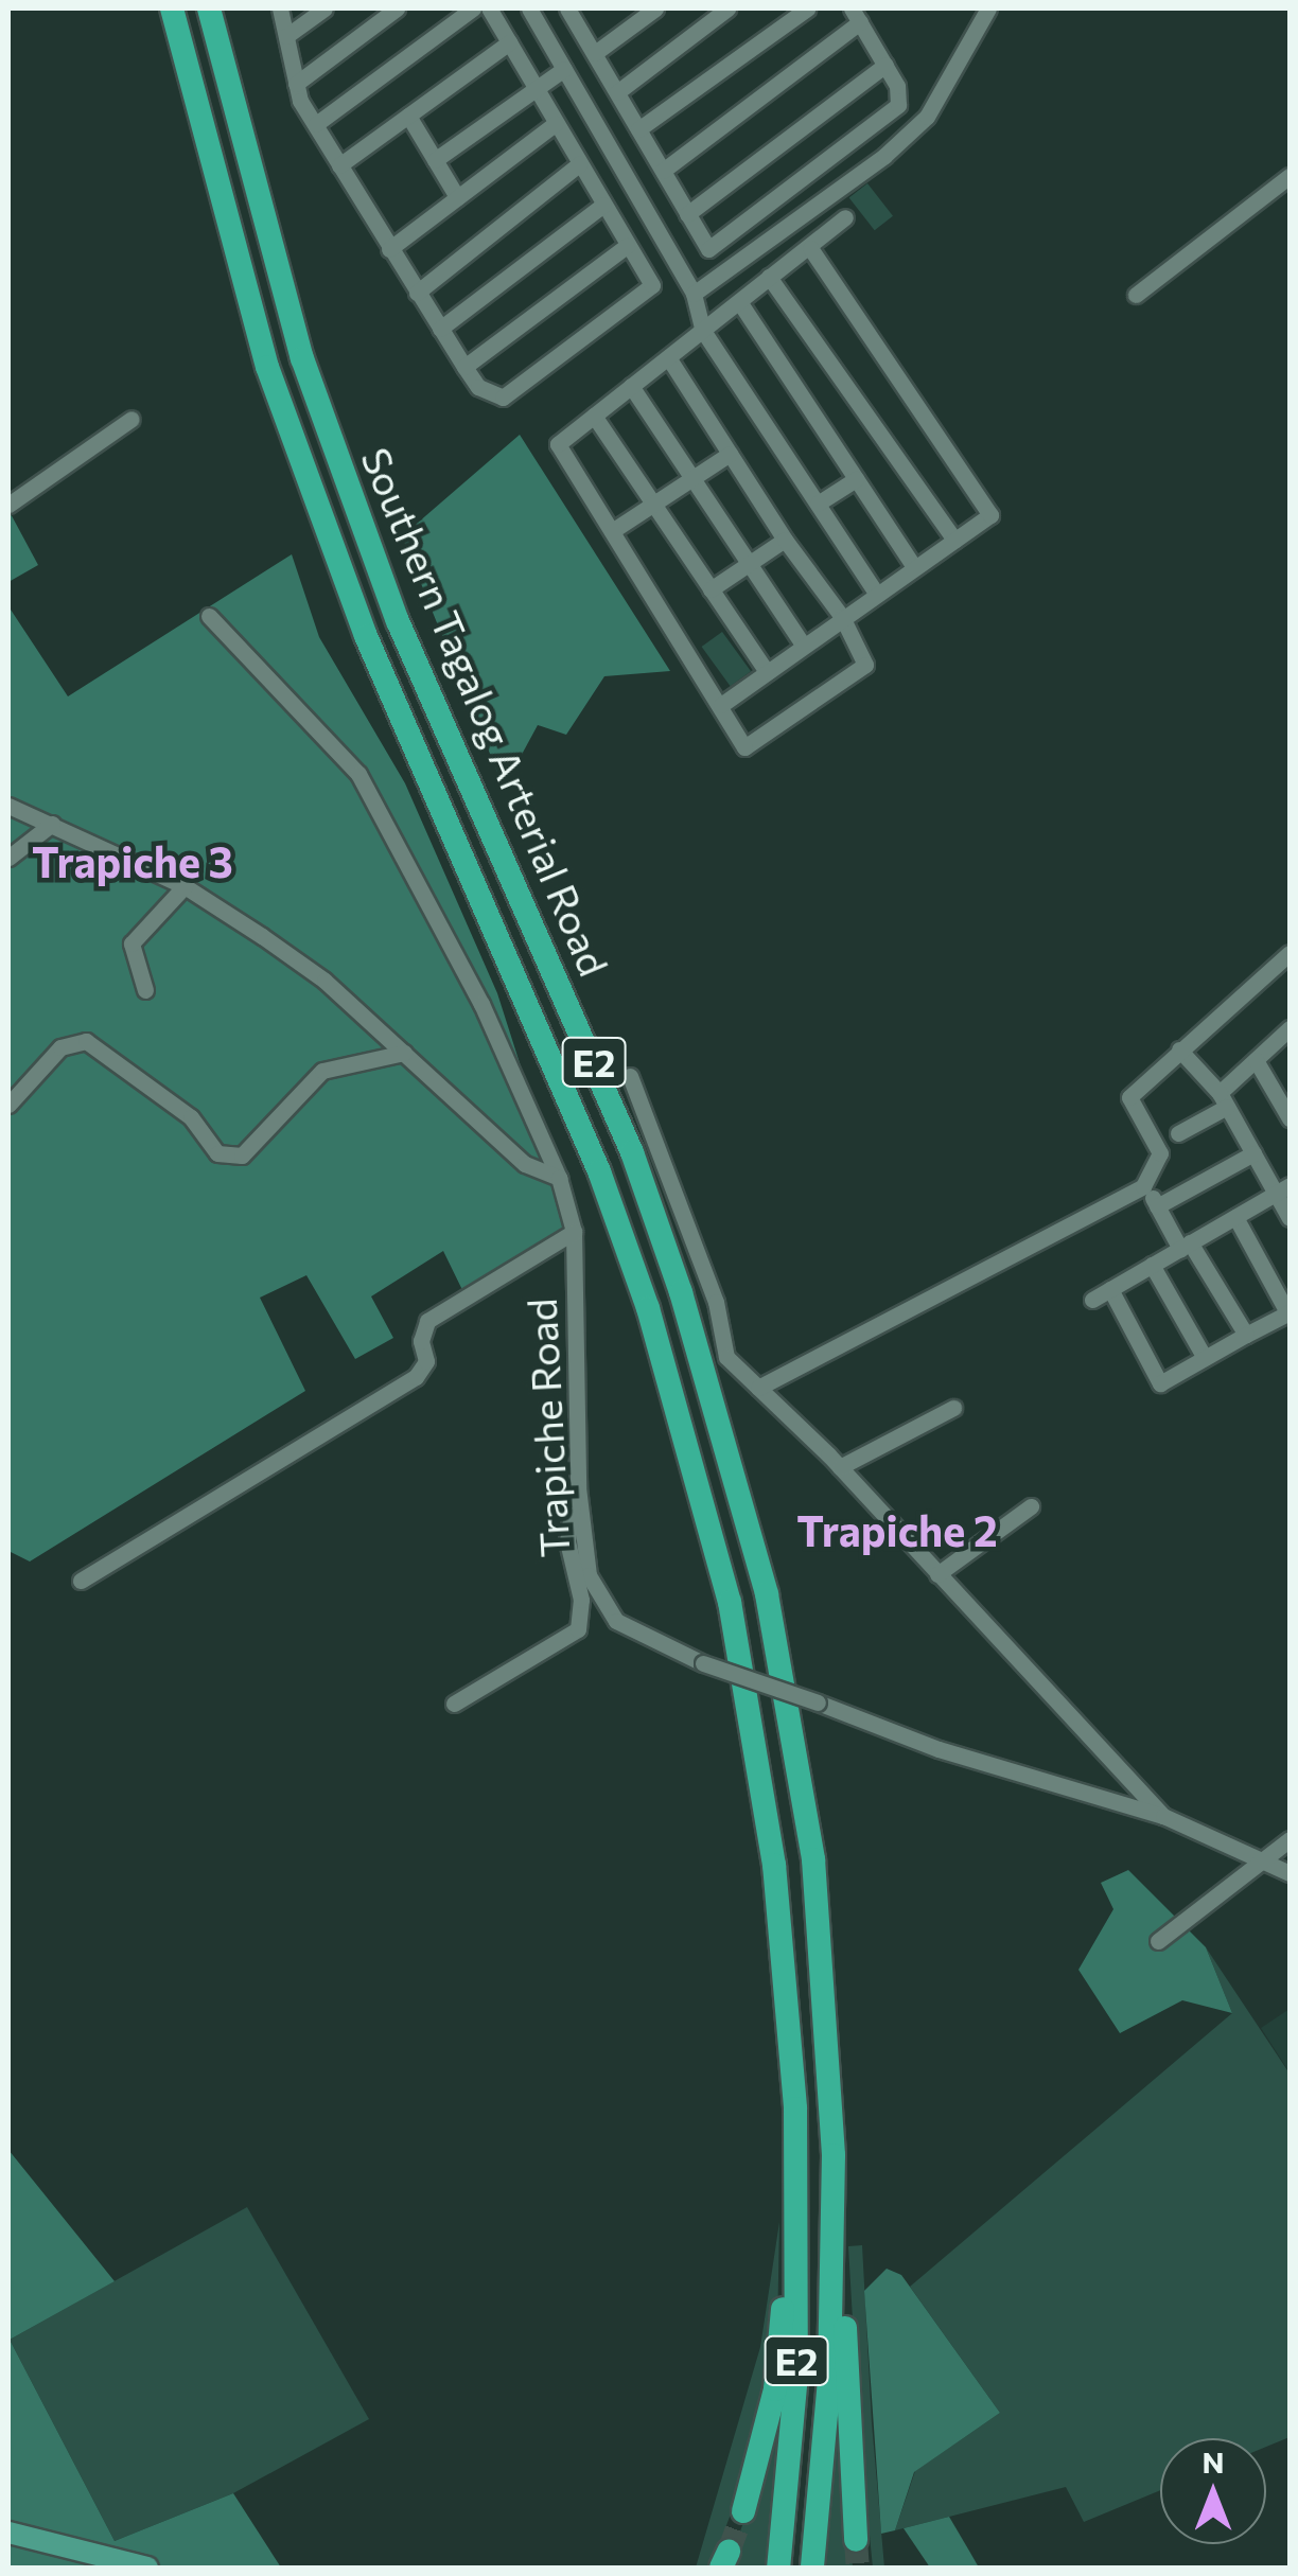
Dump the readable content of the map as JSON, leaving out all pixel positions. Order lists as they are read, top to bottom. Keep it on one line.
{"streets":{"highway":["Southern Tagalog Arterial Road","E2"],"street":["Trapiche Road"]},"districts":["Trapiche 3","Trapiche 2"],"north":"top"}
